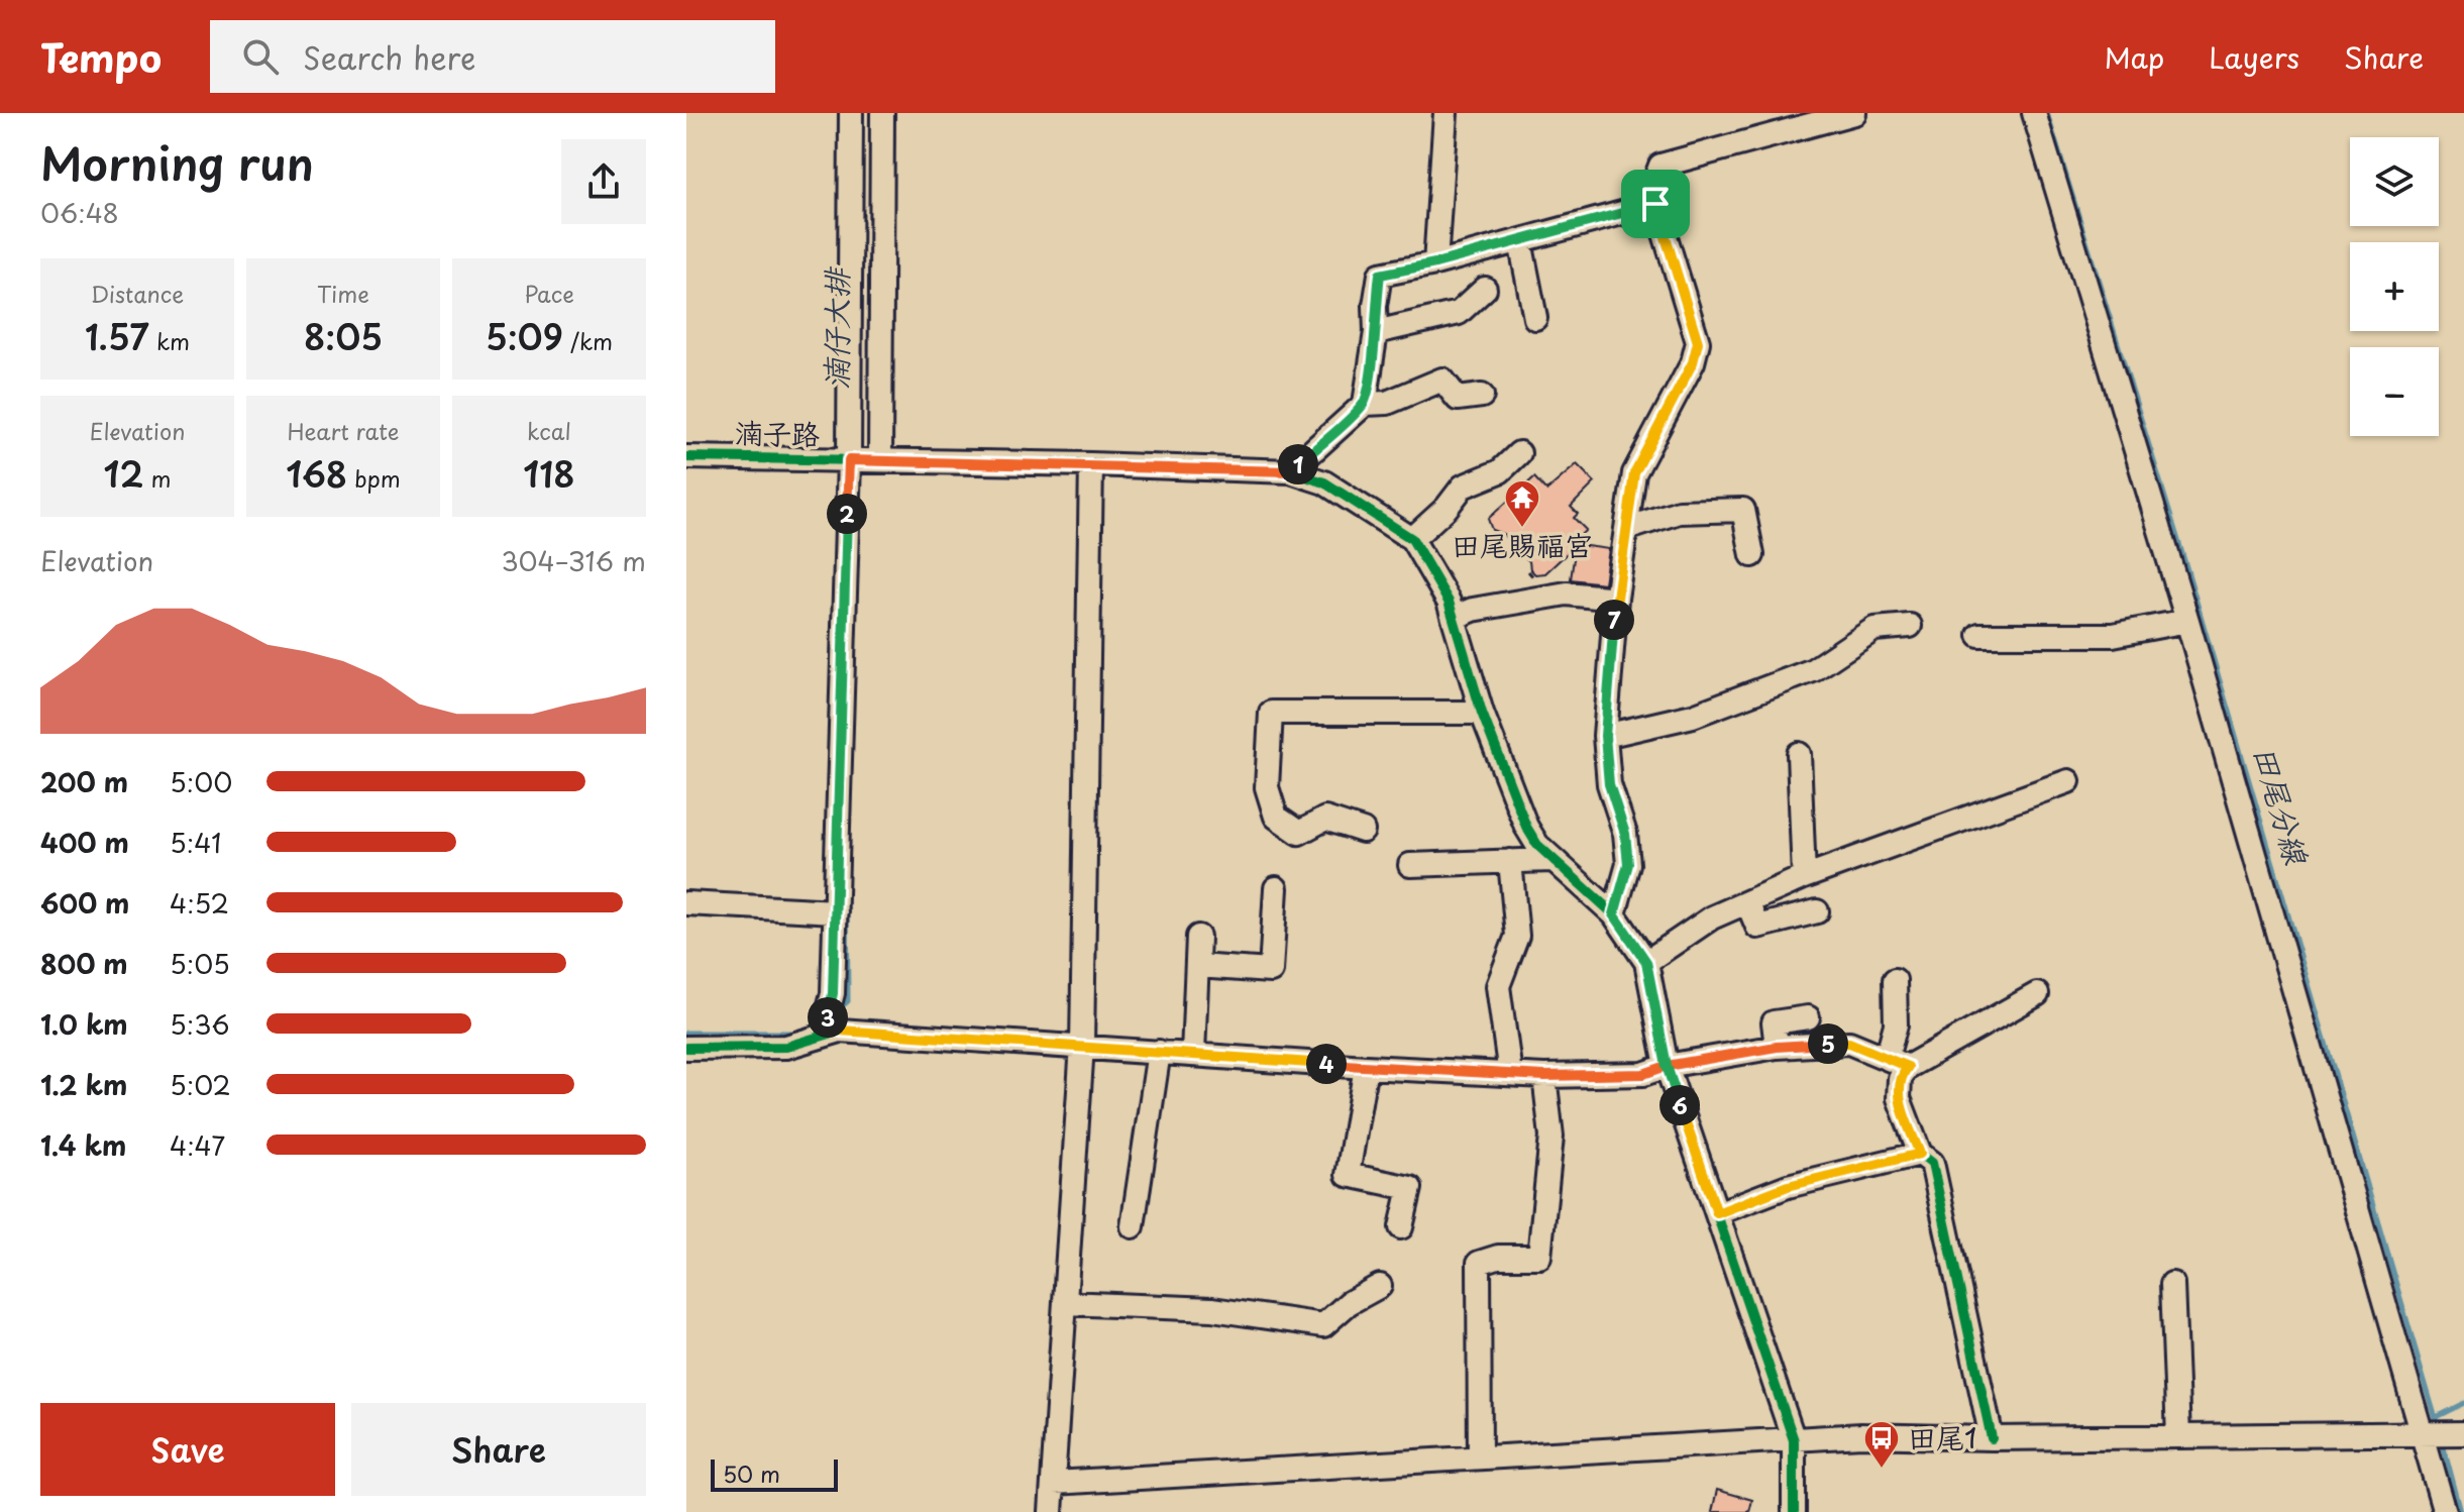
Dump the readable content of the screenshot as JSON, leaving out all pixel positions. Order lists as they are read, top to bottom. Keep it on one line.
{"streets":{"street":["湳子路"]},"water":["湳仔大排","田尾分線"],"places":{"temple":["田尾賜福宮"],"bus stop":["田尾1"]},"scale_bar":"50 m","page":{"header":"Tempo","search":"Search here","nav":["Map","Layers","Share"],"heading":["Morning run","06:48"],"map_buttons":["+","−"],"stats":[["Distance","1.57 km"],["Time","8:05"],["Pace","5:09 /km"],["Elevation","12 m"],["Heart rate","168 bpm"],["kcal","118"]],"pins":["1","2","7","3","5","4","6"],"chart":["Elevation","304–316 m"],"list":[{"name":"200 m","note":"5:00"},{"name":"400 m","note":"5:41"},{"name":"600 m","note":"4:52"},{"name":"800 m","note":"5:05"},{"name":"1.0 km","note":"5:36"},{"name":"1.2 km","note":"5:02"},{"name":"1.4 km","note":"4:47"}],"buttons":["Save","Share"],"scale":"50 m"}}
